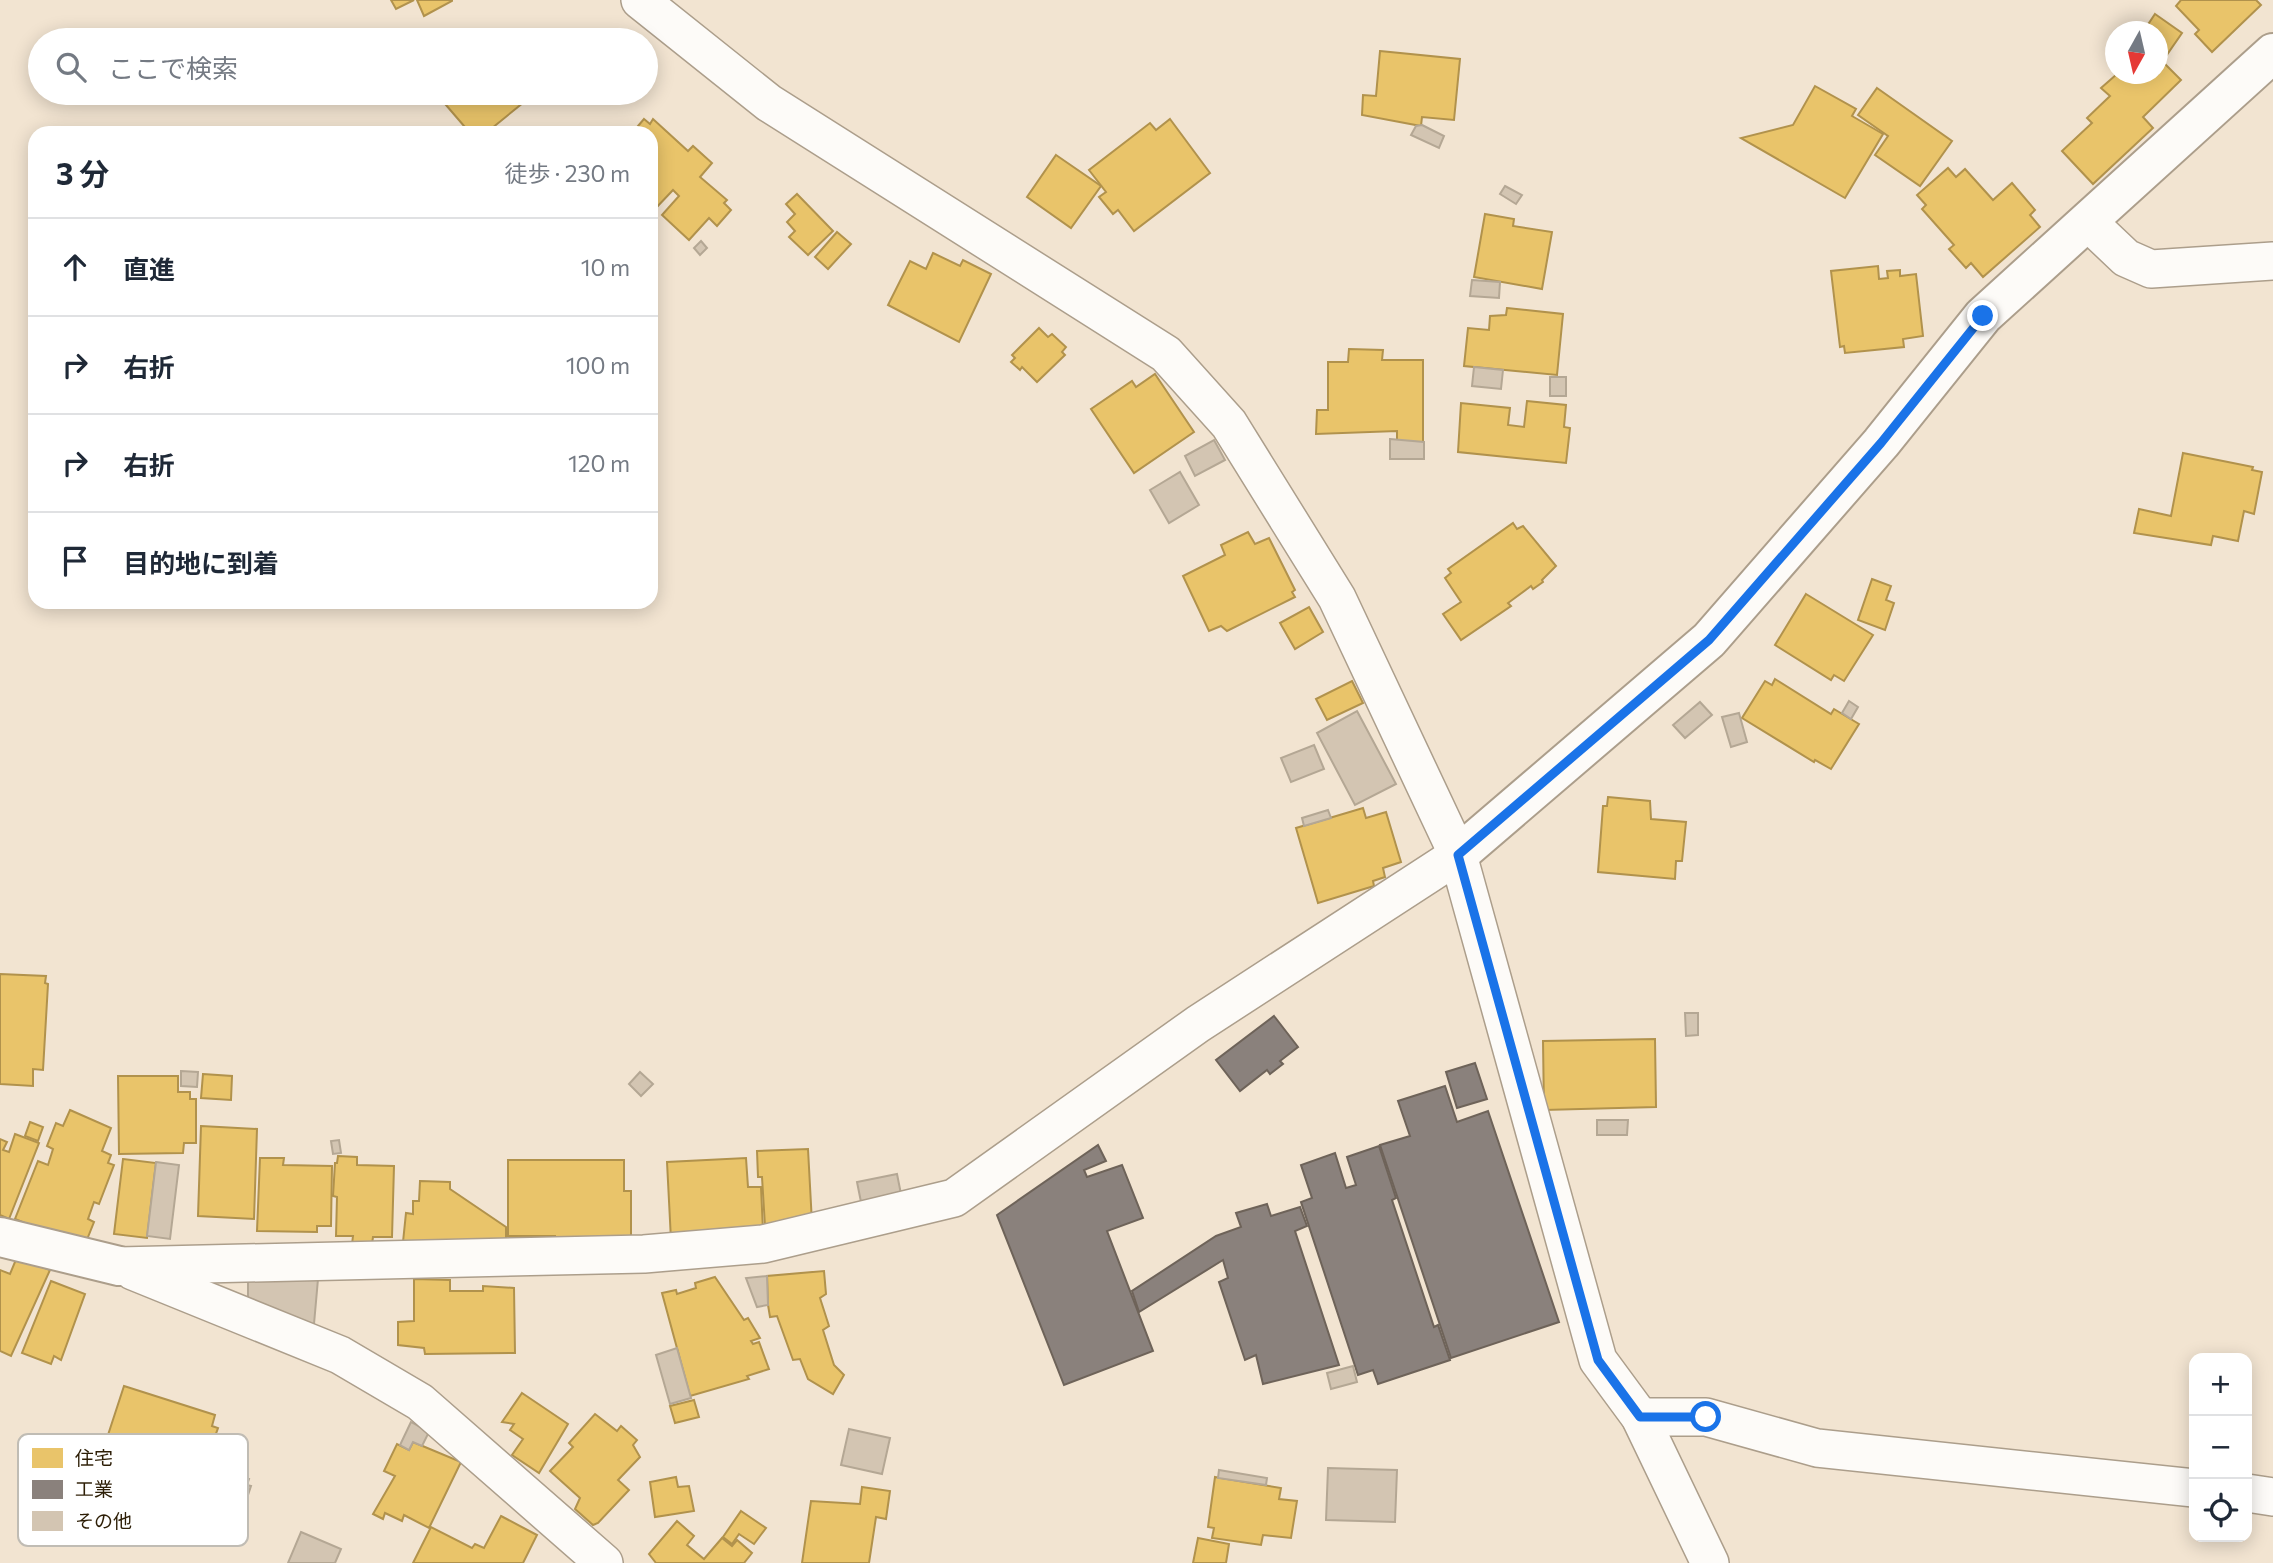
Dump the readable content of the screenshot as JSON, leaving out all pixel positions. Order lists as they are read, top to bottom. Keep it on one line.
{"legend":["住宅","工業","その他"],"north":"bottom","page":{"search":"ここで検索","heading":["3 分","徒歩 · 230 m"],"list":[["直進","10 m"],["右折","100 m"],["右折","120 m"],"目的地に到着"],"map_buttons":["+","−"]}}
